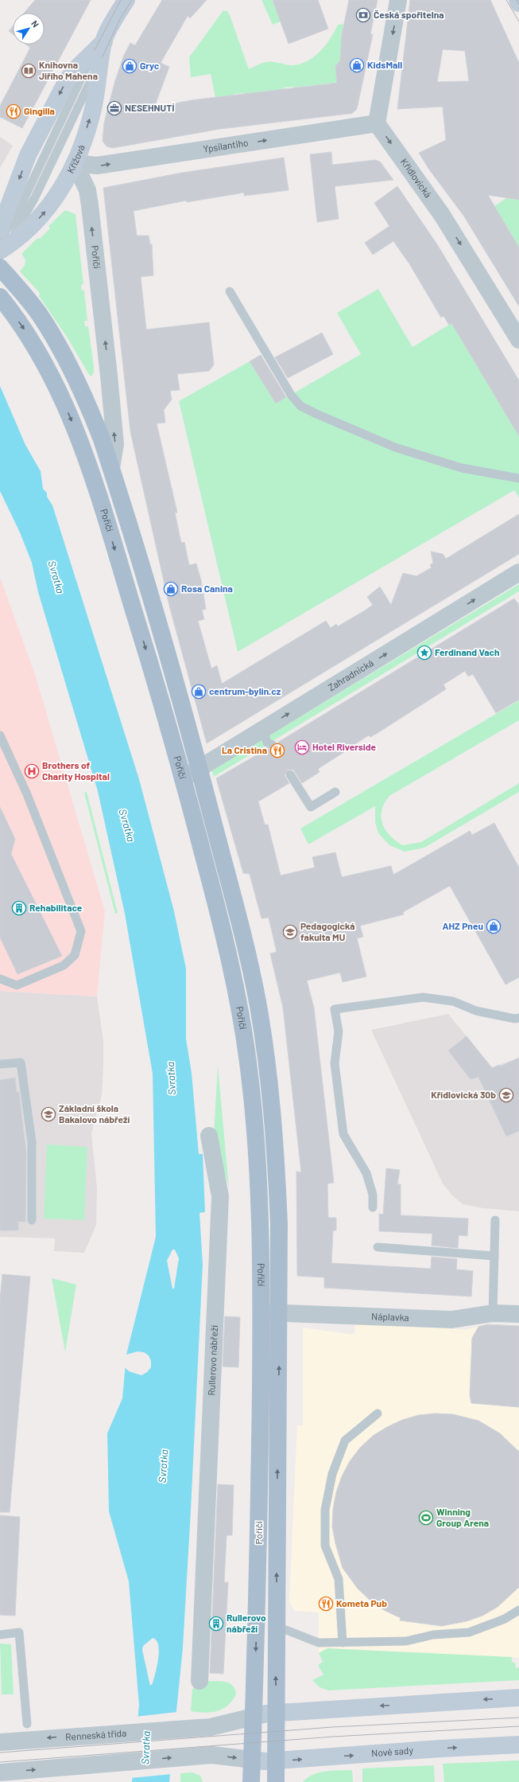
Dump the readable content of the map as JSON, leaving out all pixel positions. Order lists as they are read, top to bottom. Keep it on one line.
{"streets":{"main road":["Křížová","Poříčí","Nové sady"],"street":["Ypsilantiho","Křídlovická","Zahradnická","Náplavka","Rullerovo nábřeží","Renneská třída"]},"crossings":[["Ypsilantiho","Křížová"],["Ypsilantiho","Křídlovická"],["Ypsilantiho","Poříčí"],["Křížová","Poříčí"],["Poříčí","Zahradnická"],["Poříčí","Náplavka"],["Poříčí","Renneská třída"],["Poříčí","Nové sady"]],"one_way":["Ypsilantiho","Křídlovická","Zahradnická"],"water":["Svratka"],"places":{"bank":["Česká spořitelna"],"shop":["KidsMall","Gryc","Rosa Canina","centrum-bylin.cz","AHZ Pneu"],"library":["Knihovna Jiřího Mahena"],"office":["NESEHNUTÍ"],"restaurant":["Gingilla","La Cristina","Kometa Pub"],"place":["Ferdinand Vach"],"hotel":["Hotel Riverside"],"hospital":["Brothers of Charity Hospital"],"building":["Rehabilitace","Rullerovo nábřeží"],"school or university":["Pedagogická fakulta MU","Křídlovická 30b","Základní škola Bakalovo nábřeží"],"sports":["Winning Group Arena"]},"north":"top right"}
